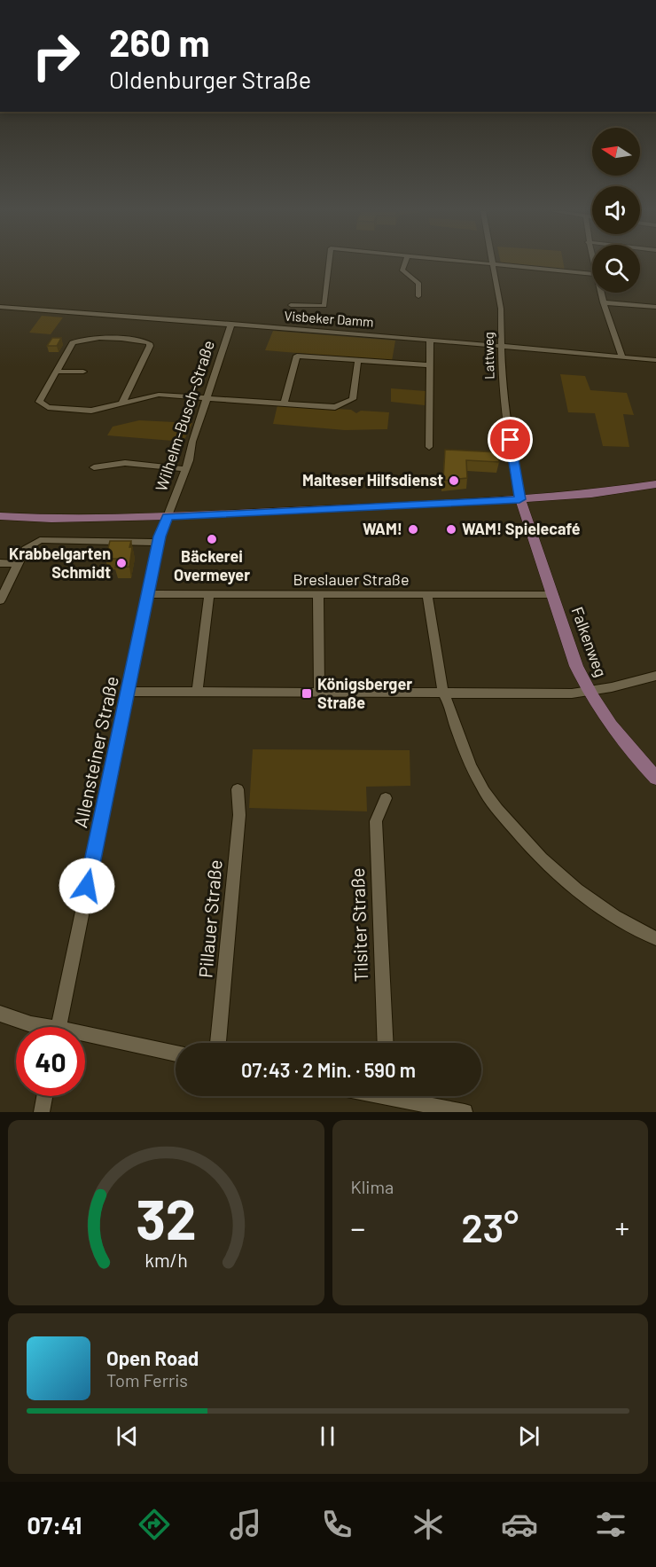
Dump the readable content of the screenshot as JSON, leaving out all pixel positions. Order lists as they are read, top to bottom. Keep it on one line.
{"streets":{"main road":["Falkenweg"],"street":["Visbeker Damm","Lattweg","Wilhelm-Busch-Straße","Breslauer Straße","Allensteiner Straße","Pillauer Straße","Tilsiter Straße"]},"crossings":[["Visbeker Damm","Lattweg"],["Visbeker Damm","Wilhelm-Busch-Straße"],["Lattweg","Falkenweg"],["Wilhelm-Busch-Straße","Allensteiner Straße"],["Breslauer Straße","Falkenweg"],["Breslauer Straße","Allensteiner Straße"]],"places":{"other":["Malteser Hilfsdienst","WAM!","WAM! Spielecafé","Bäckerei Overmeyer","Krabbelgarten Schmidt"],"transit":["Königsberger Straße"]},"north":"left","page":{"turn":["260 m","Oldenburger Straße"],"limit":"40","trip":"07:43 · 2 Min. · 590 m","tile":"Klima","heat":["−","23°","+"],"song":["Open Road","Tom Ferris"],"tabs":"07:41","gauge":["32","km/h"]}}
